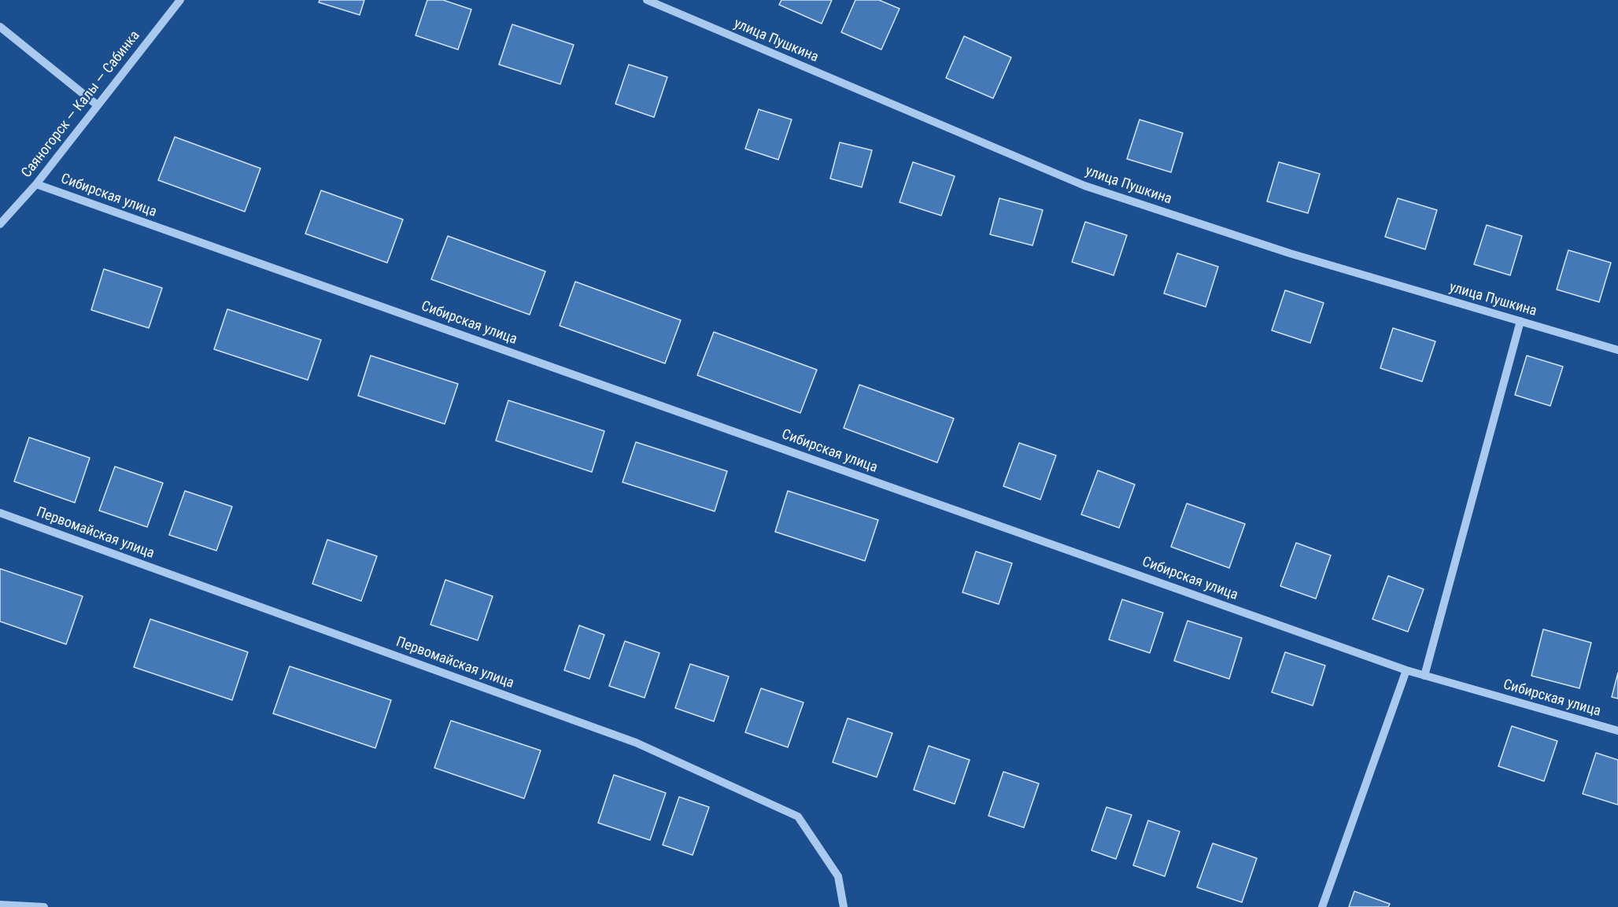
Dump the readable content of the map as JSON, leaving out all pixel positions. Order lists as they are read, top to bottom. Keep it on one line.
{"streets":{"street":["улица Пушкина","Саяногорск — Калы — Сабинка","Сибирская улица","Первомайская улица"]},"crossings":[["Саяногорск — Калы — Сабинка","Сибирская улица"]]}
